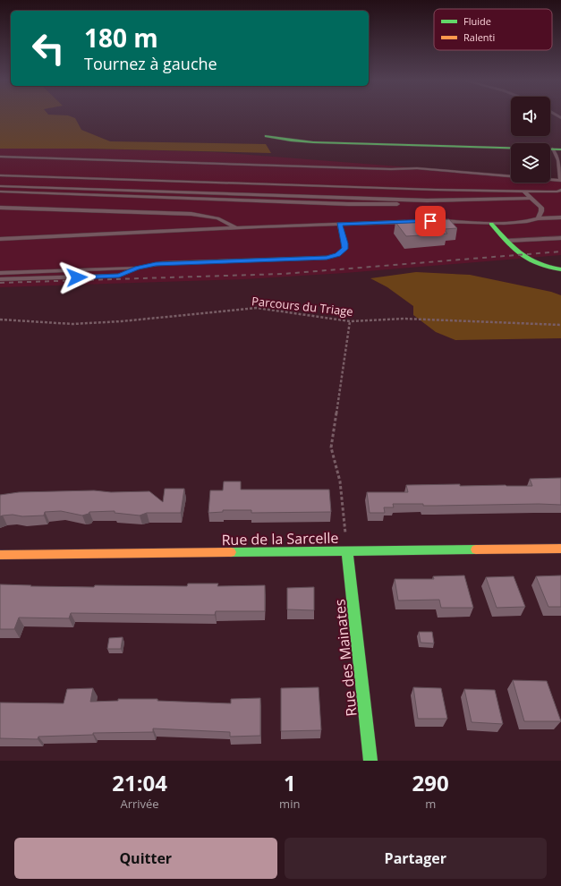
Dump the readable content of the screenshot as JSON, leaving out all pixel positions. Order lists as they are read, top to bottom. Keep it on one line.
{"streets":{"street":["Rue de la Sarcelle","Rue des Mainates"],"path":["Parcours du Triage"]},"crossings":[["Rue de la Sarcelle","Rue des Mainates"]],"legend":["Fluide","Ralenti"],"page":{"turn":["180 m","Tournez à gauche"],"eta":["21:04","Arrivée","1","min","290","m"],"buttons":["Quitter","Partager"]}}
